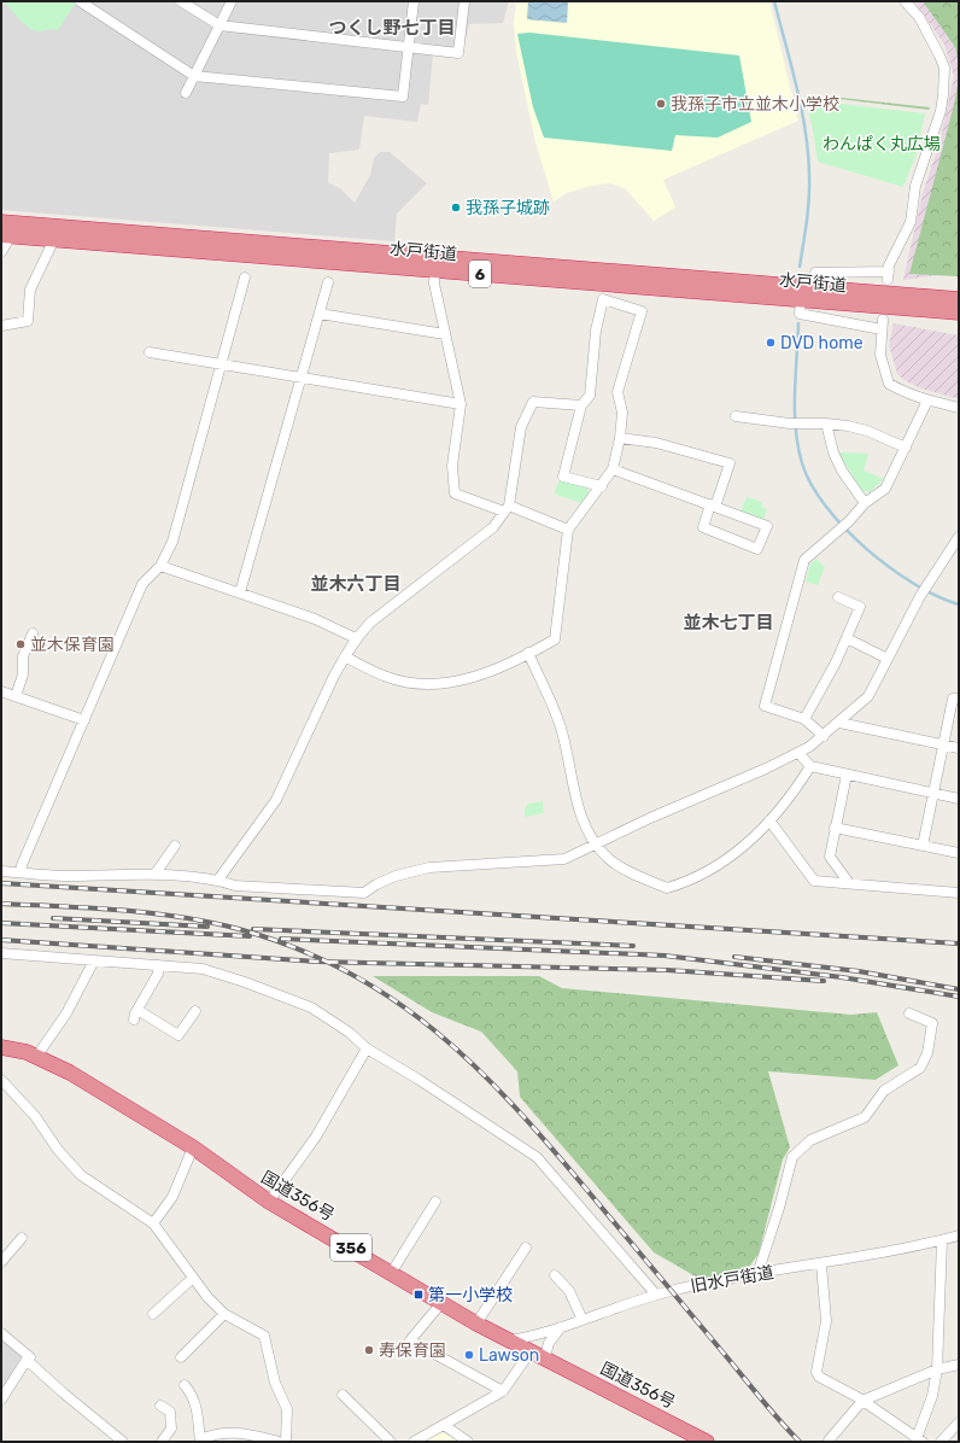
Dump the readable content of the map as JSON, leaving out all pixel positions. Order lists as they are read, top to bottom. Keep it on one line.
{"streets":{"highway":["水戸街道","6","国道356号","356"],"street":["旧水戸街道"]},"crossings":[["国道356号","旧水戸街道"]],"districts":["つくし野七丁目","並木六丁目","並木七丁目"],"parks":["わんぱく丸広場"],"places":{"other":["我孫子市立並木小学校","我孫子城跡","DVD home","並木保育園","寿保育園","Lawson"],"transit":["第一小学校"]}}
